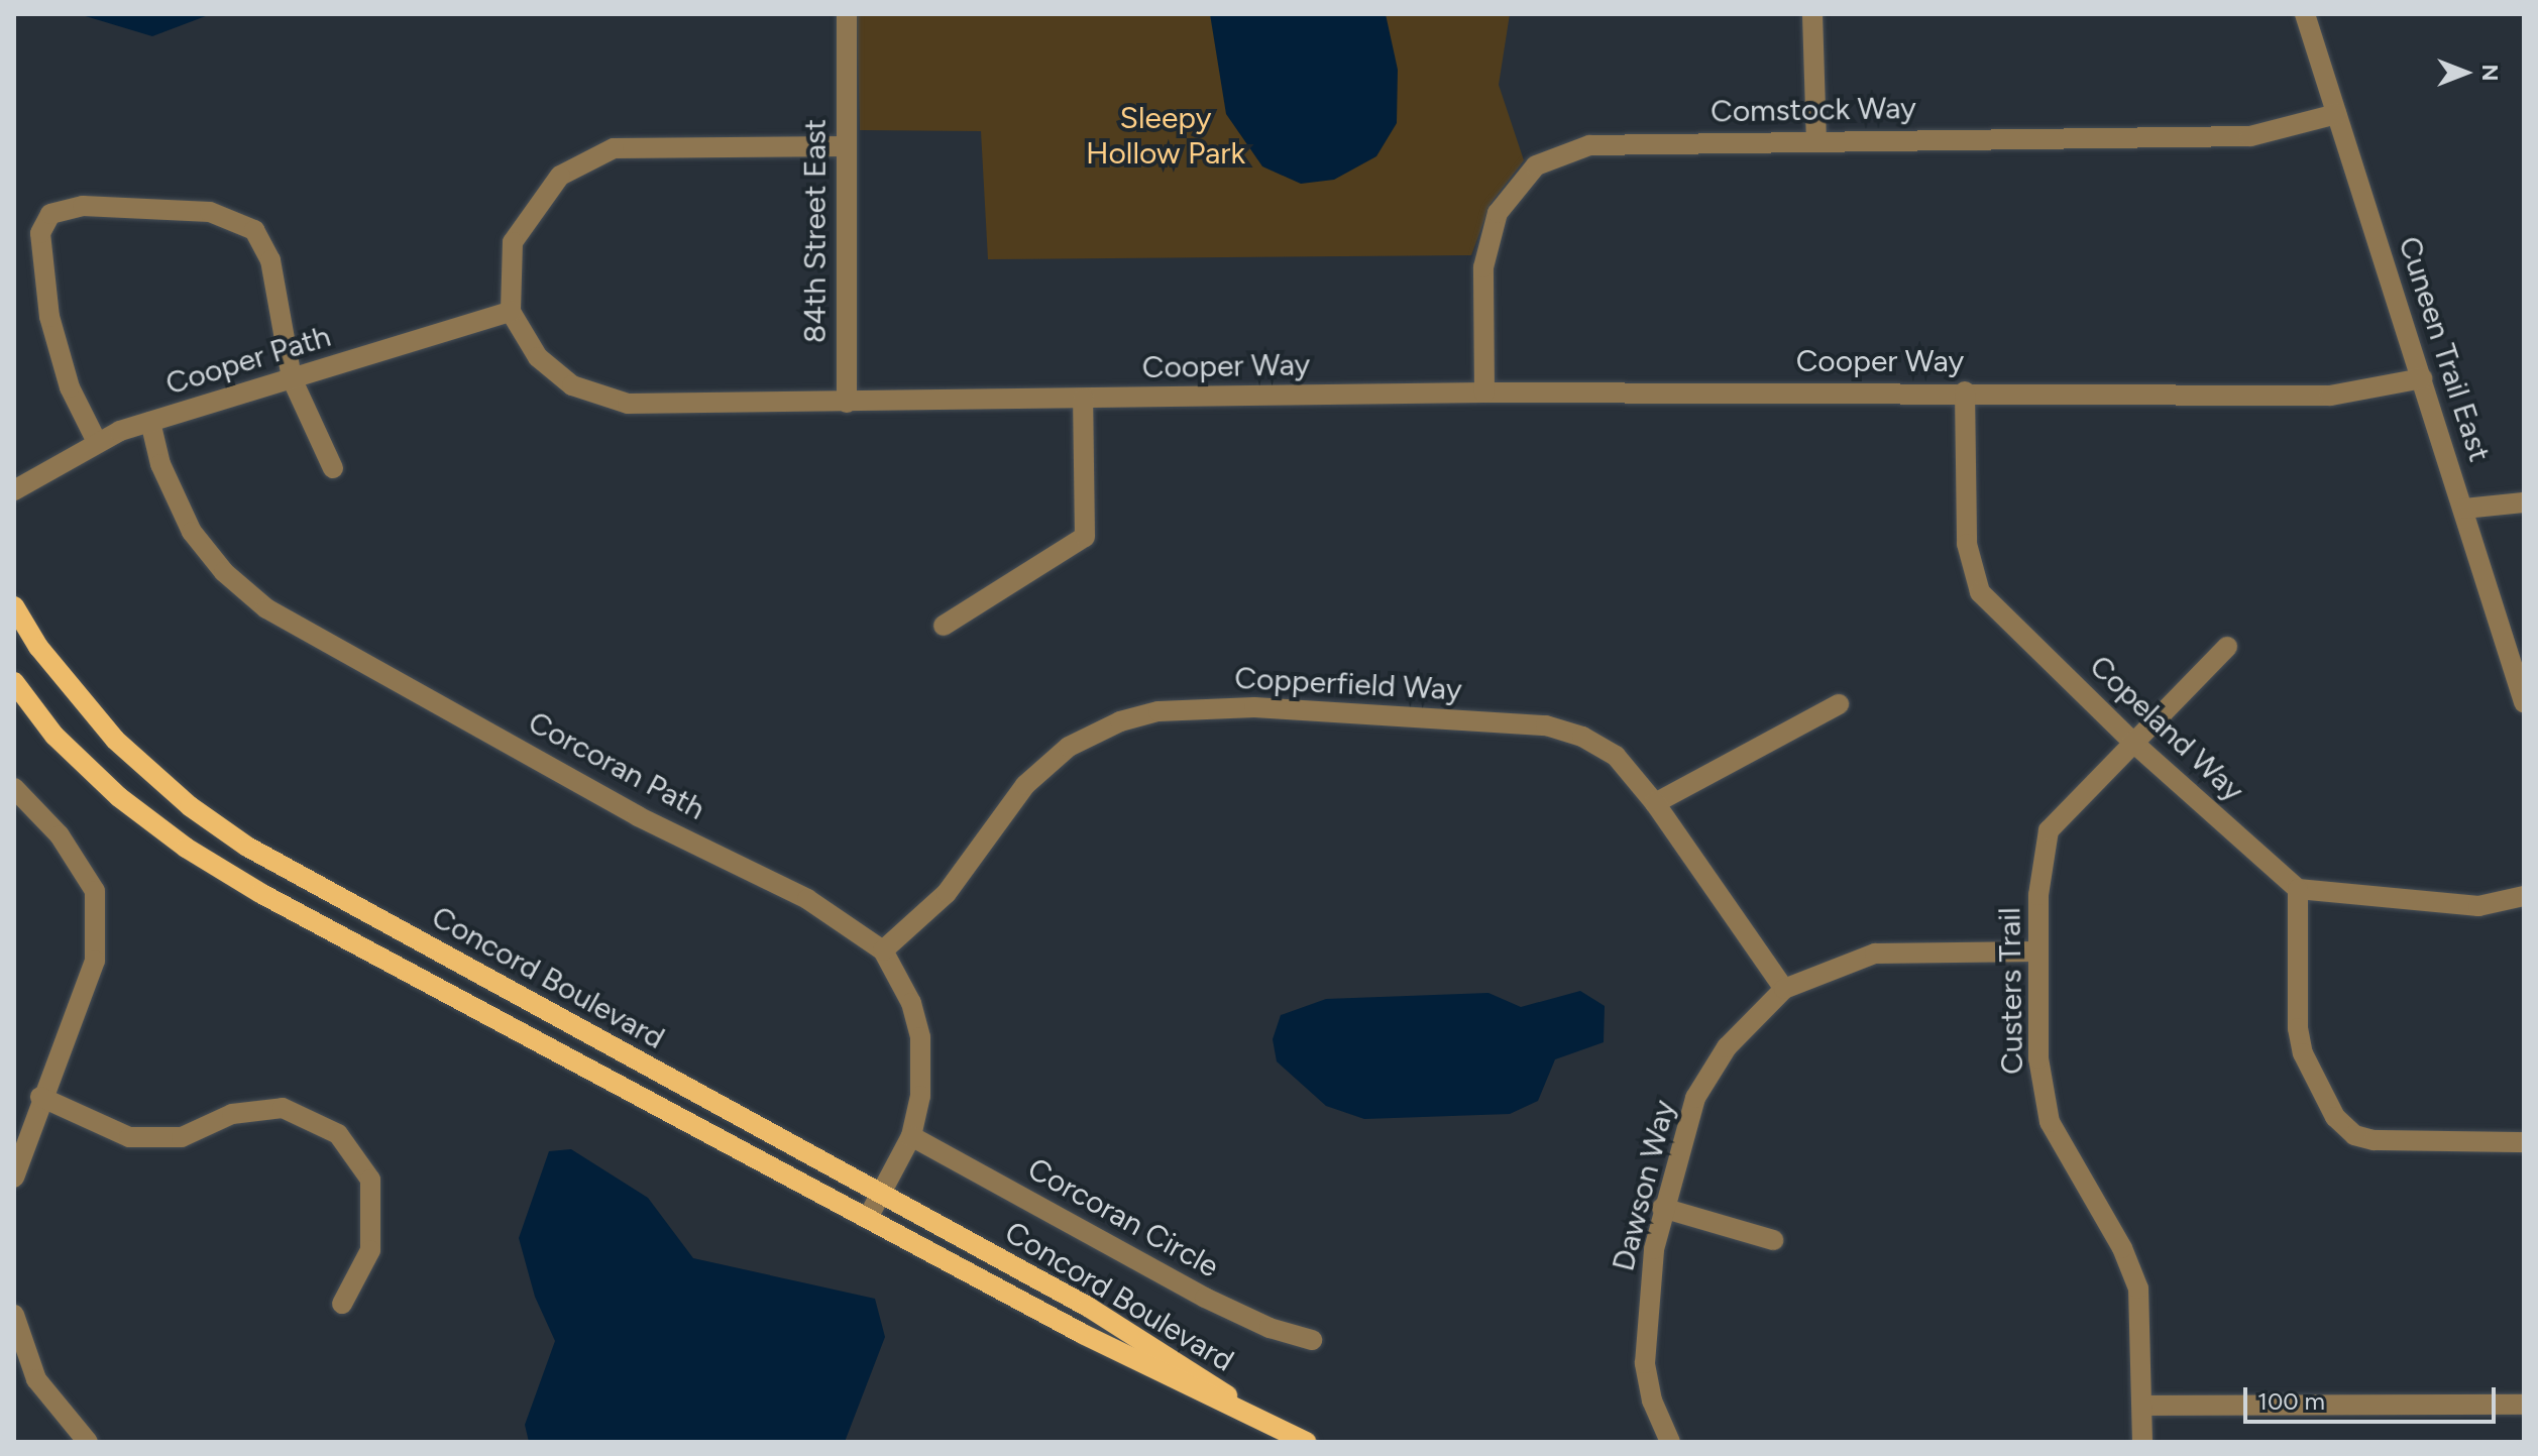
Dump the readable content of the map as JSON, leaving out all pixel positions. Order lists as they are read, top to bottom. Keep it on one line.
{"streets":{"main road":["Concord Boulevard"],"street":["Comstock Way","84th Street East","Cuneen Trail East","Cooper Path","Cooper Way","Copperfield Way","Copeland Way","Corcoran Path","Custers Trail","Dawson Way","Corcoran Circle"]},"crossings":[["Comstock Way","Cuneen Trail East"],["Comstock Way","Cooper Way"],["84th Street East","Cooper Way"],["Cuneen Trail East","Cooper Way"],["Cooper Path","Cooper Way"],["Cooper Path","Corcoran Path"],["Cooper Way","Copeland Way"],["Copperfield Way","Corcoran Path"],["Copperfield Way","Dawson Way"],["Copeland Way","Custers Trail"],["Corcoran Path","Concord Boulevard"],["Corcoran Path","Corcoran Circle"],["Custers Trail","Dawson Way"]],"parks":["Sleepy Hollow Park"],"scale_bar":"100 m","north":"right"}
